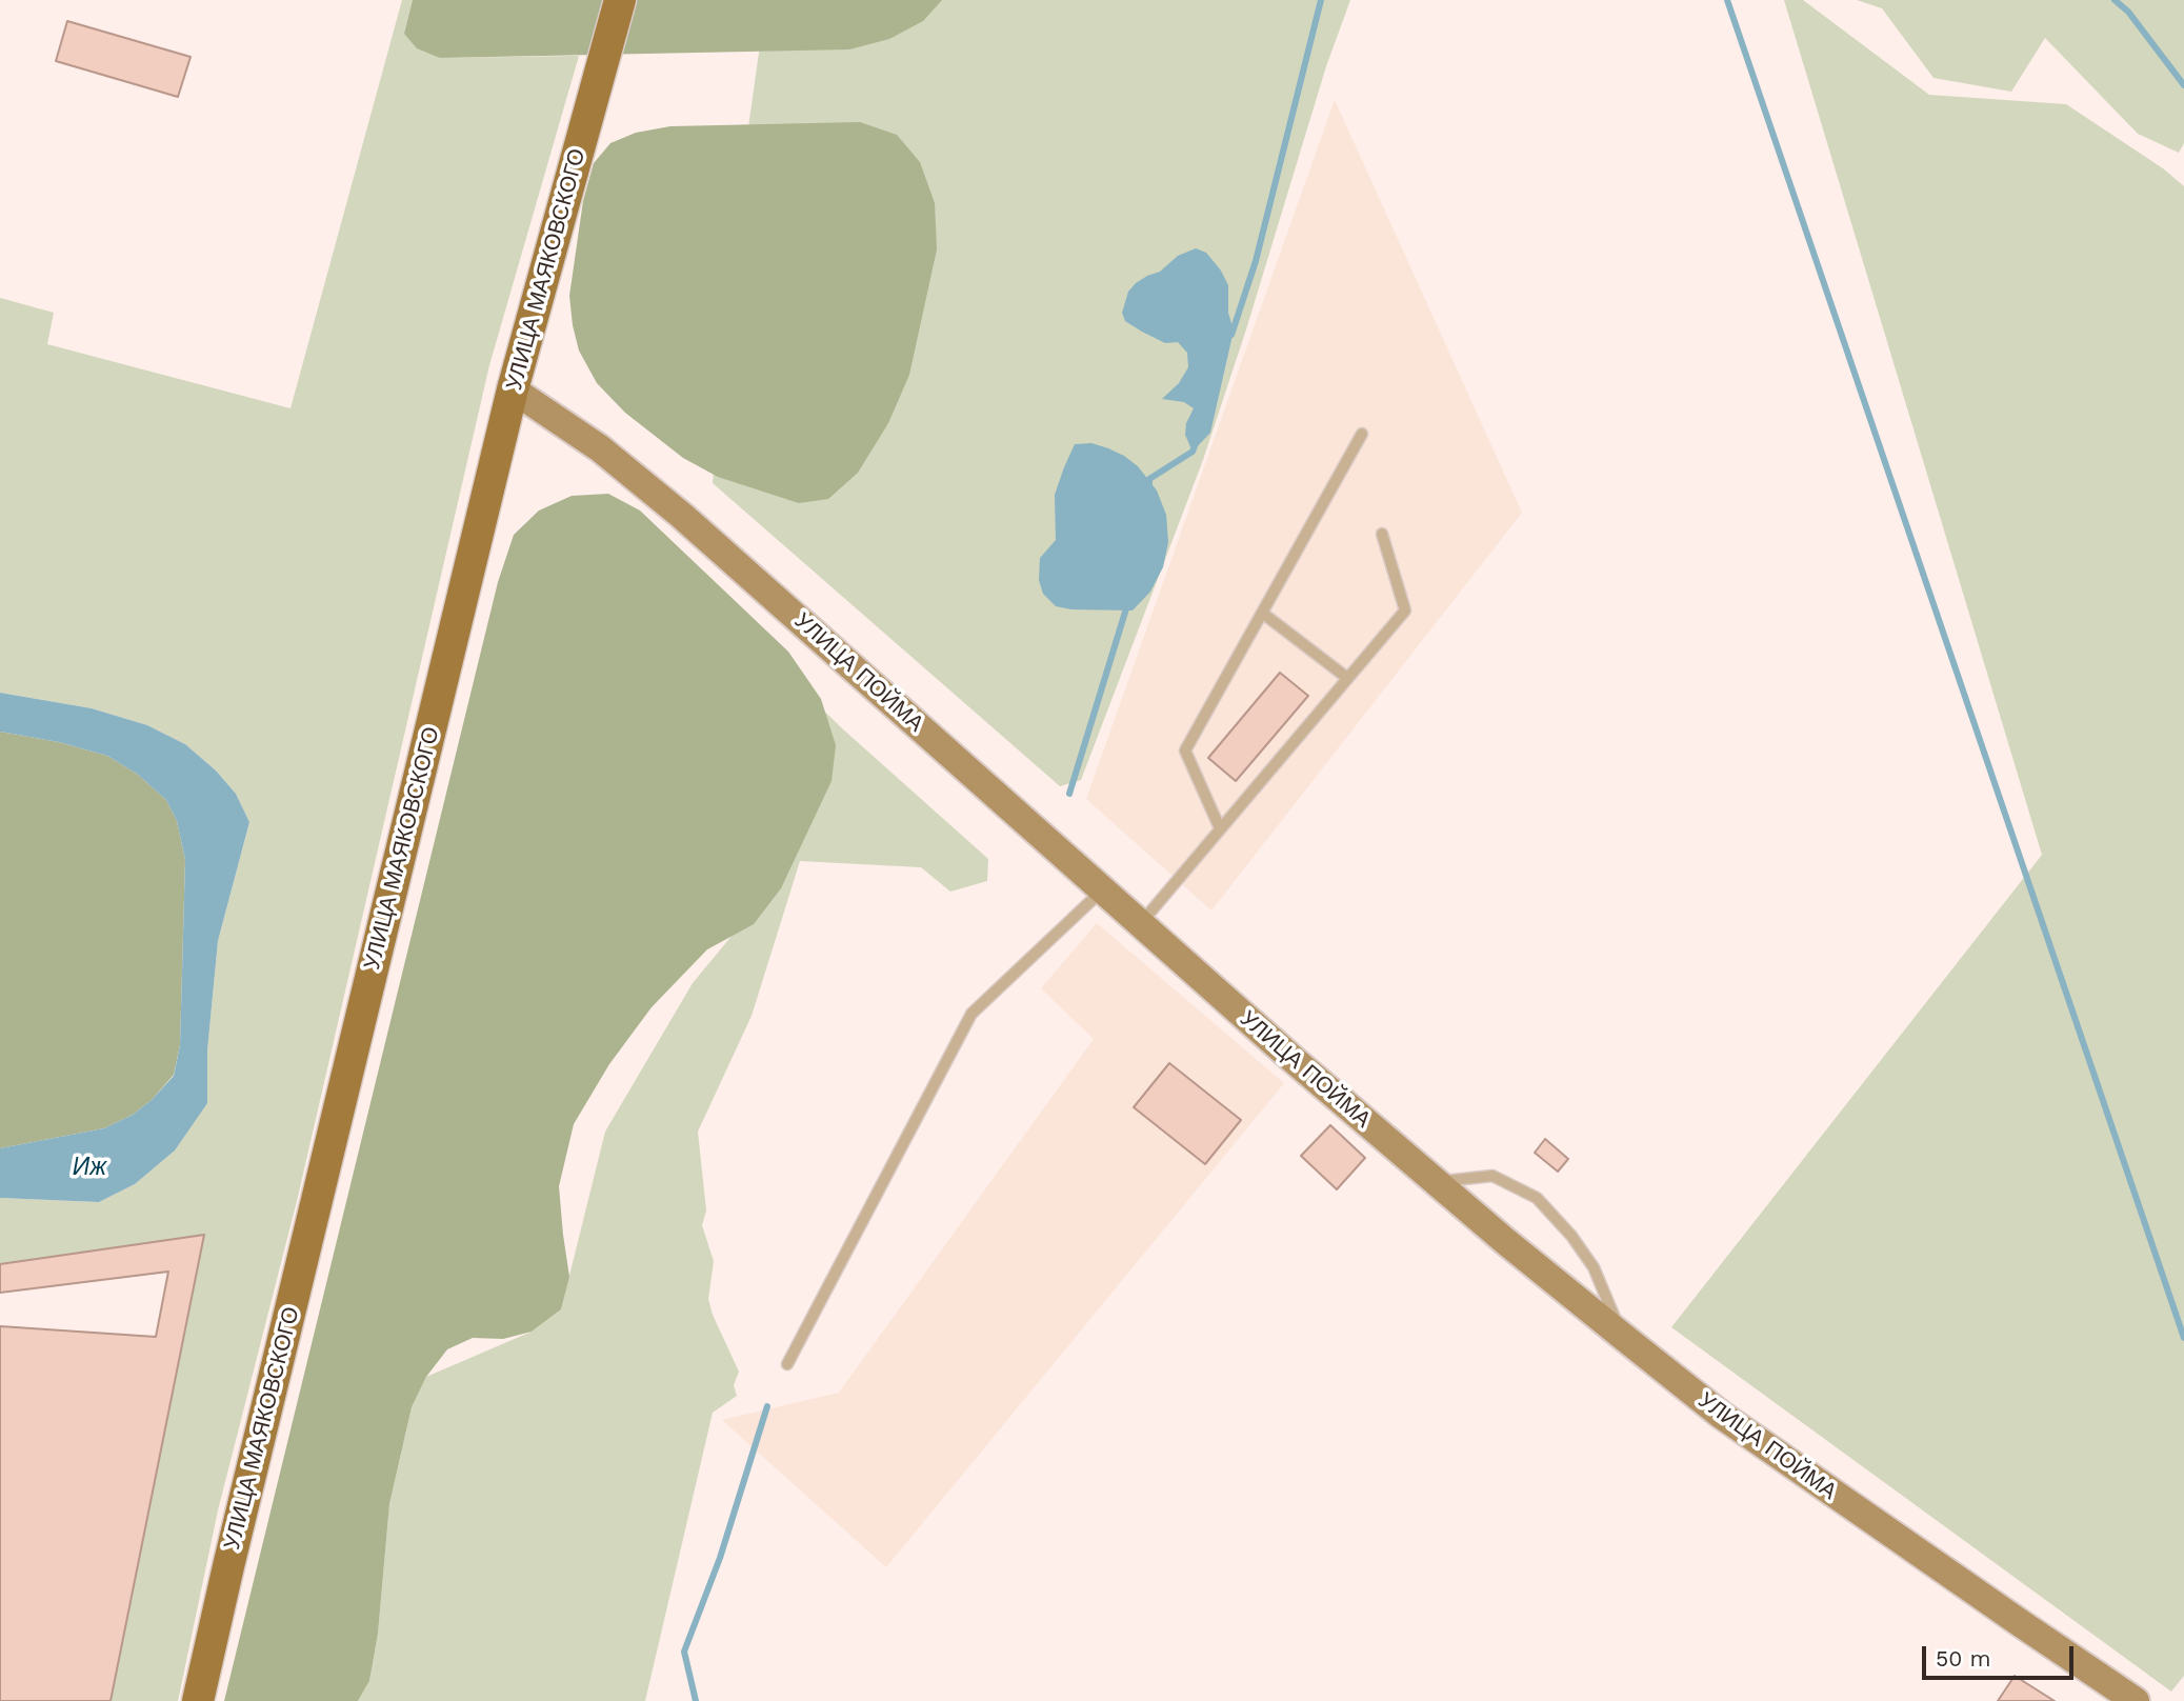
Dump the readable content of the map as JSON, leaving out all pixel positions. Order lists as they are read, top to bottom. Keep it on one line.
{"streets":{"main road":["УЛИЦА МАЯКОВСКОГО","УЛИЦА ПОЙМА"]},"crossings":[["УЛИЦА МАЯКОВСКОГО","УЛИЦА ПОЙМА"]],"water":["Иж"],"scale_bar":"50 m"}
